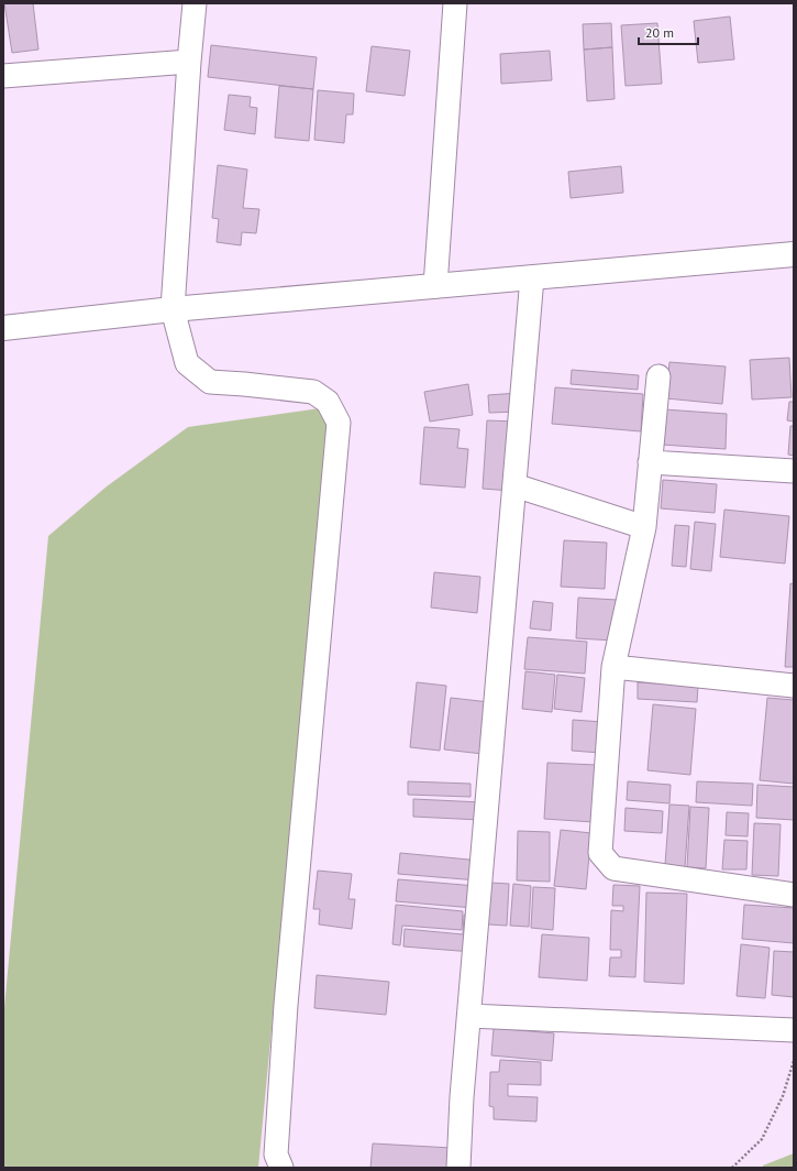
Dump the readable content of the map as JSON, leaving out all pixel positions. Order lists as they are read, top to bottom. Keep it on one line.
{"scale_bar":"20 m"}
